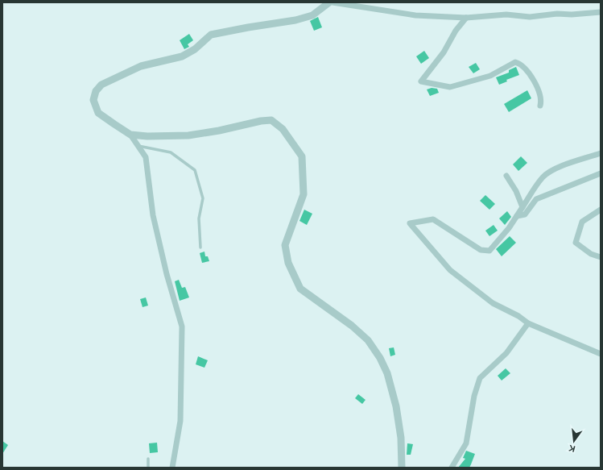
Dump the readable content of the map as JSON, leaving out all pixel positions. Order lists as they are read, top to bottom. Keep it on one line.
{"north":"bottom"}
